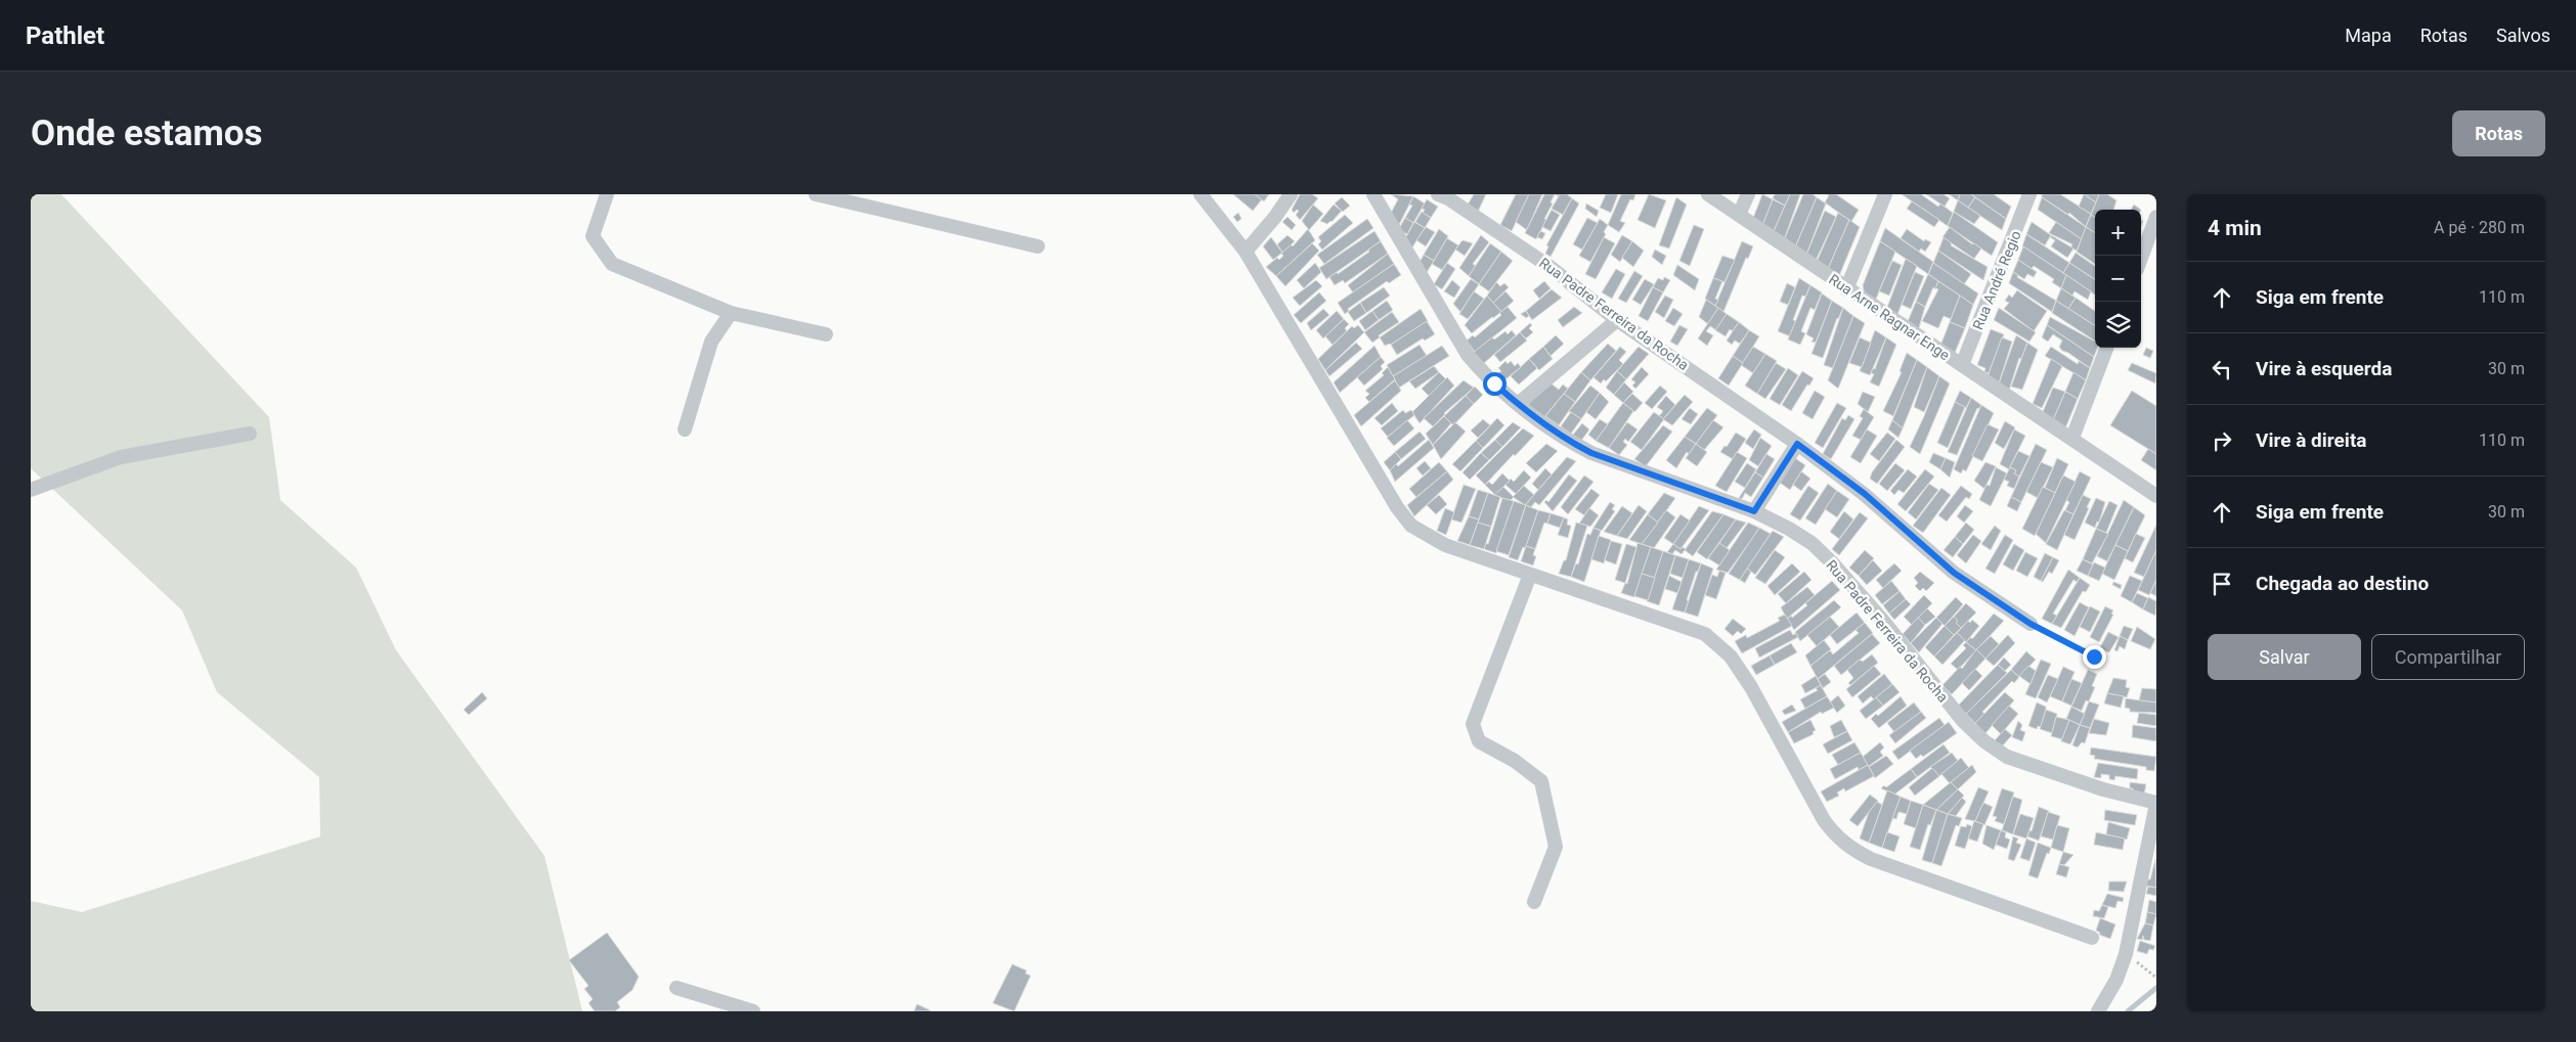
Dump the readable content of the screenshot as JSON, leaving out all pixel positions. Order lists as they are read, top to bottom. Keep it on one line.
{"streets":{"street":["Rua André Regio","Rua Padre Ferreira da Rocha","Rua Arne Ragnar Enge"]},"crossings":[["Rua André Regio","Rua Arne Ragnar Enge"]],"page":{"header":"Pathlet","nav":["Mapa","Rotas","Salvos"],"buttons":["Rotas",["Salvar","Compartilhar"]],"title":"Onde estamos","heading":["4 min","A pé · 280 m"],"map_buttons":["+","−"],"list":[["Siga em frente","110 m"],["Vire à esquerda","30 m"],["Vire à direita","110 m"],["Siga em frente","30 m"],"Chegada ao destino"]}}
